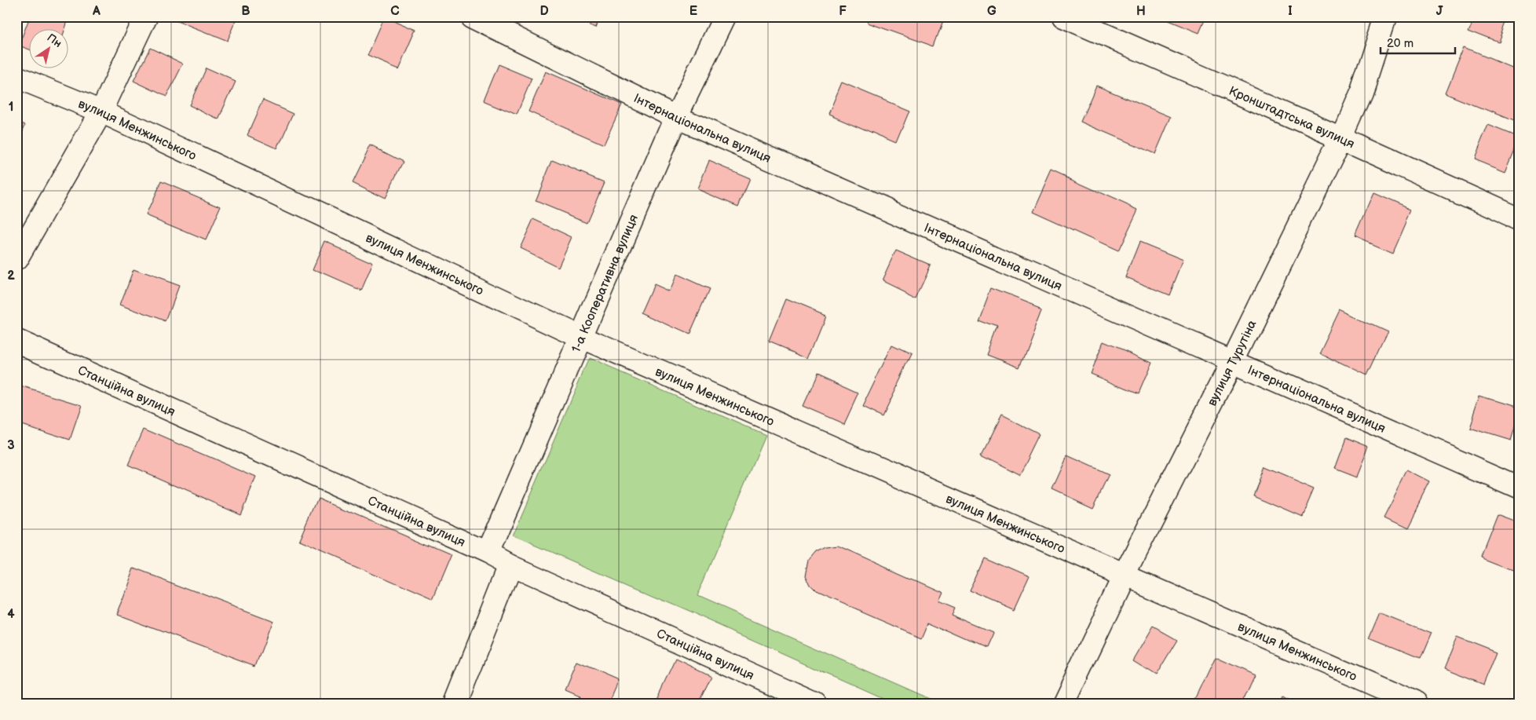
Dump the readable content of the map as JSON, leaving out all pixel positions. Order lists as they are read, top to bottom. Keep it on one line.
{"streets":{"street":["Кронштадтська вулиця","Інтернаціональна вулиця","вулиця Менжинського","1-а Кооперативна вулиця","вулиця Турутіна","Станційна вулиця"]},"crossings":[["Кронштадтська вулиця","вулиця Турутіна"],["Інтернаціональна вулиця","1-а Кооперативна вулиця"],["Інтернаціональна вулиця","вулиця Турутіна"],["вулиця Менжинського","1-а Кооперативна вулиця"],["вулиця Менжинського","вулиця Турутіна"],["1-а Кооперативна вулиця","Станційна вулиця"]],"scale_bar":"20 m","north":"top right","grid":{"columns":["A","B","C","D","E","F","G","H","I","J"],"rows":["1","2","3","4"]}}
